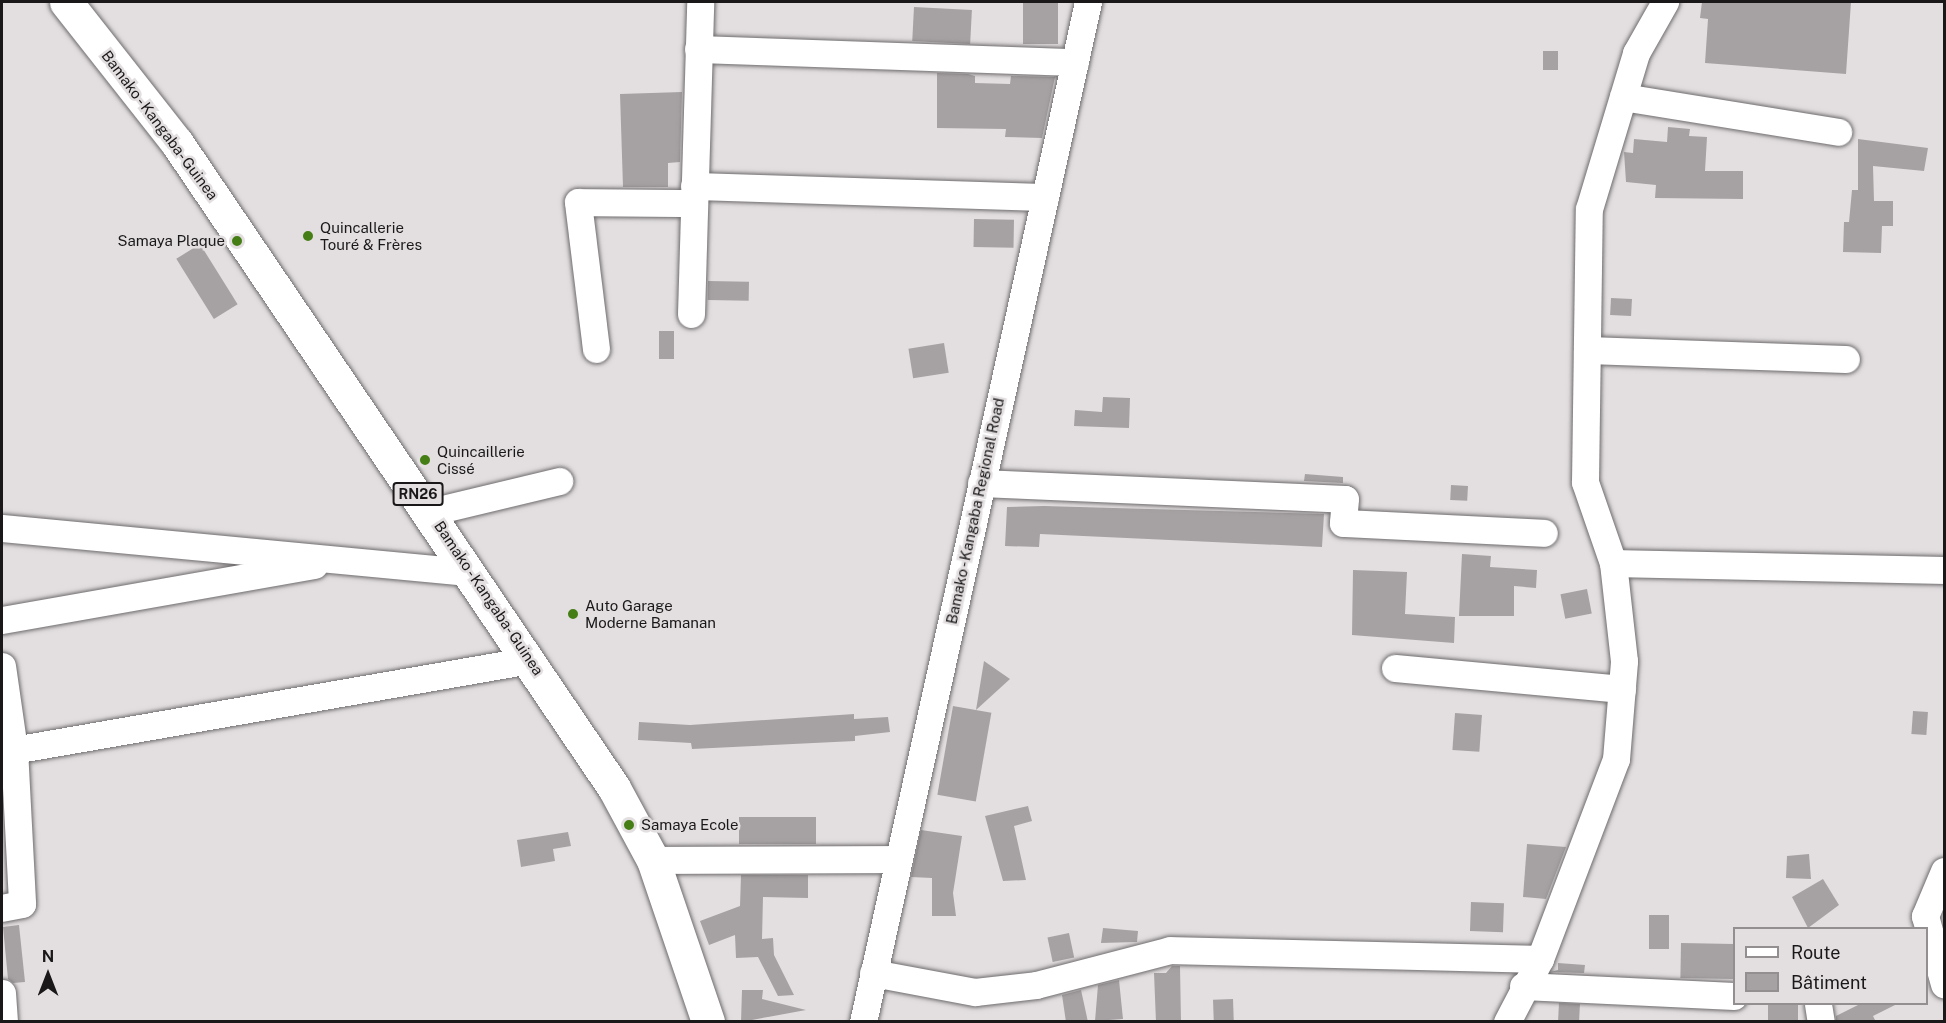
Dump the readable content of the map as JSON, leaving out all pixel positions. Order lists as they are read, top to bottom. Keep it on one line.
{"streets":{"main road":["Bamako - Kangaba- Guinea","RN26"],"street":["Bamako - Kangaba Regional Road"]},"places":["Quincallerie Touré & Frères","Samaya Plaque","Quincaillerie Cissé","Auto Garage Moderne Bamanan","Samaya Ecole"],"legend":["Route","Bâtiment"],"north":"top"}
